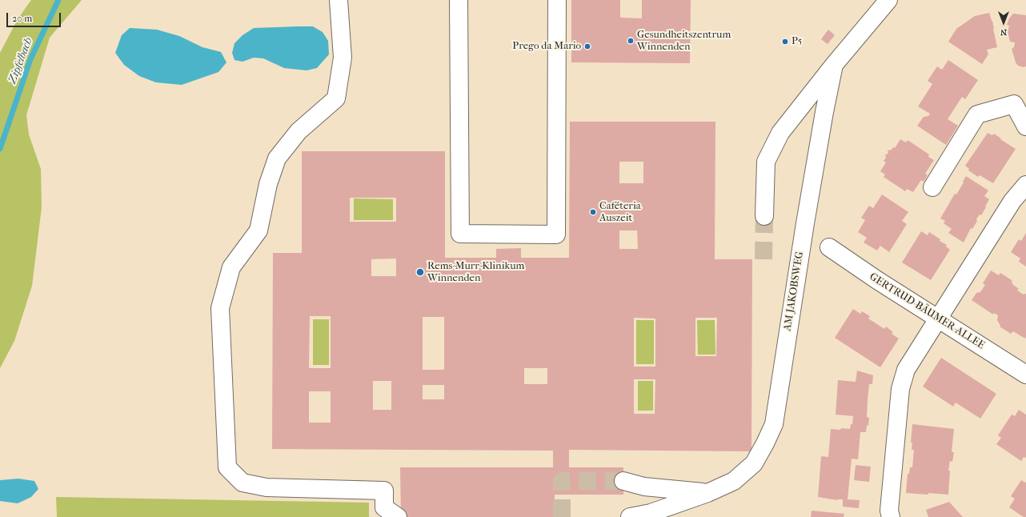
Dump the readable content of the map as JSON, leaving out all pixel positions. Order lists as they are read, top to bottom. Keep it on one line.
{"streets":{"street":["AM JAKOBSWEG","GERTRUD-BÄUMER-ALLEE"]},"water":["Zipfelbach"],"places":["Gesundheitszentrum Winnenden","P5","Prego da Mario","Caféteria Auszeit","Rems-Murr-Klinikum Winnenden"],"scale_bar":"20 m","north":"bottom"}
